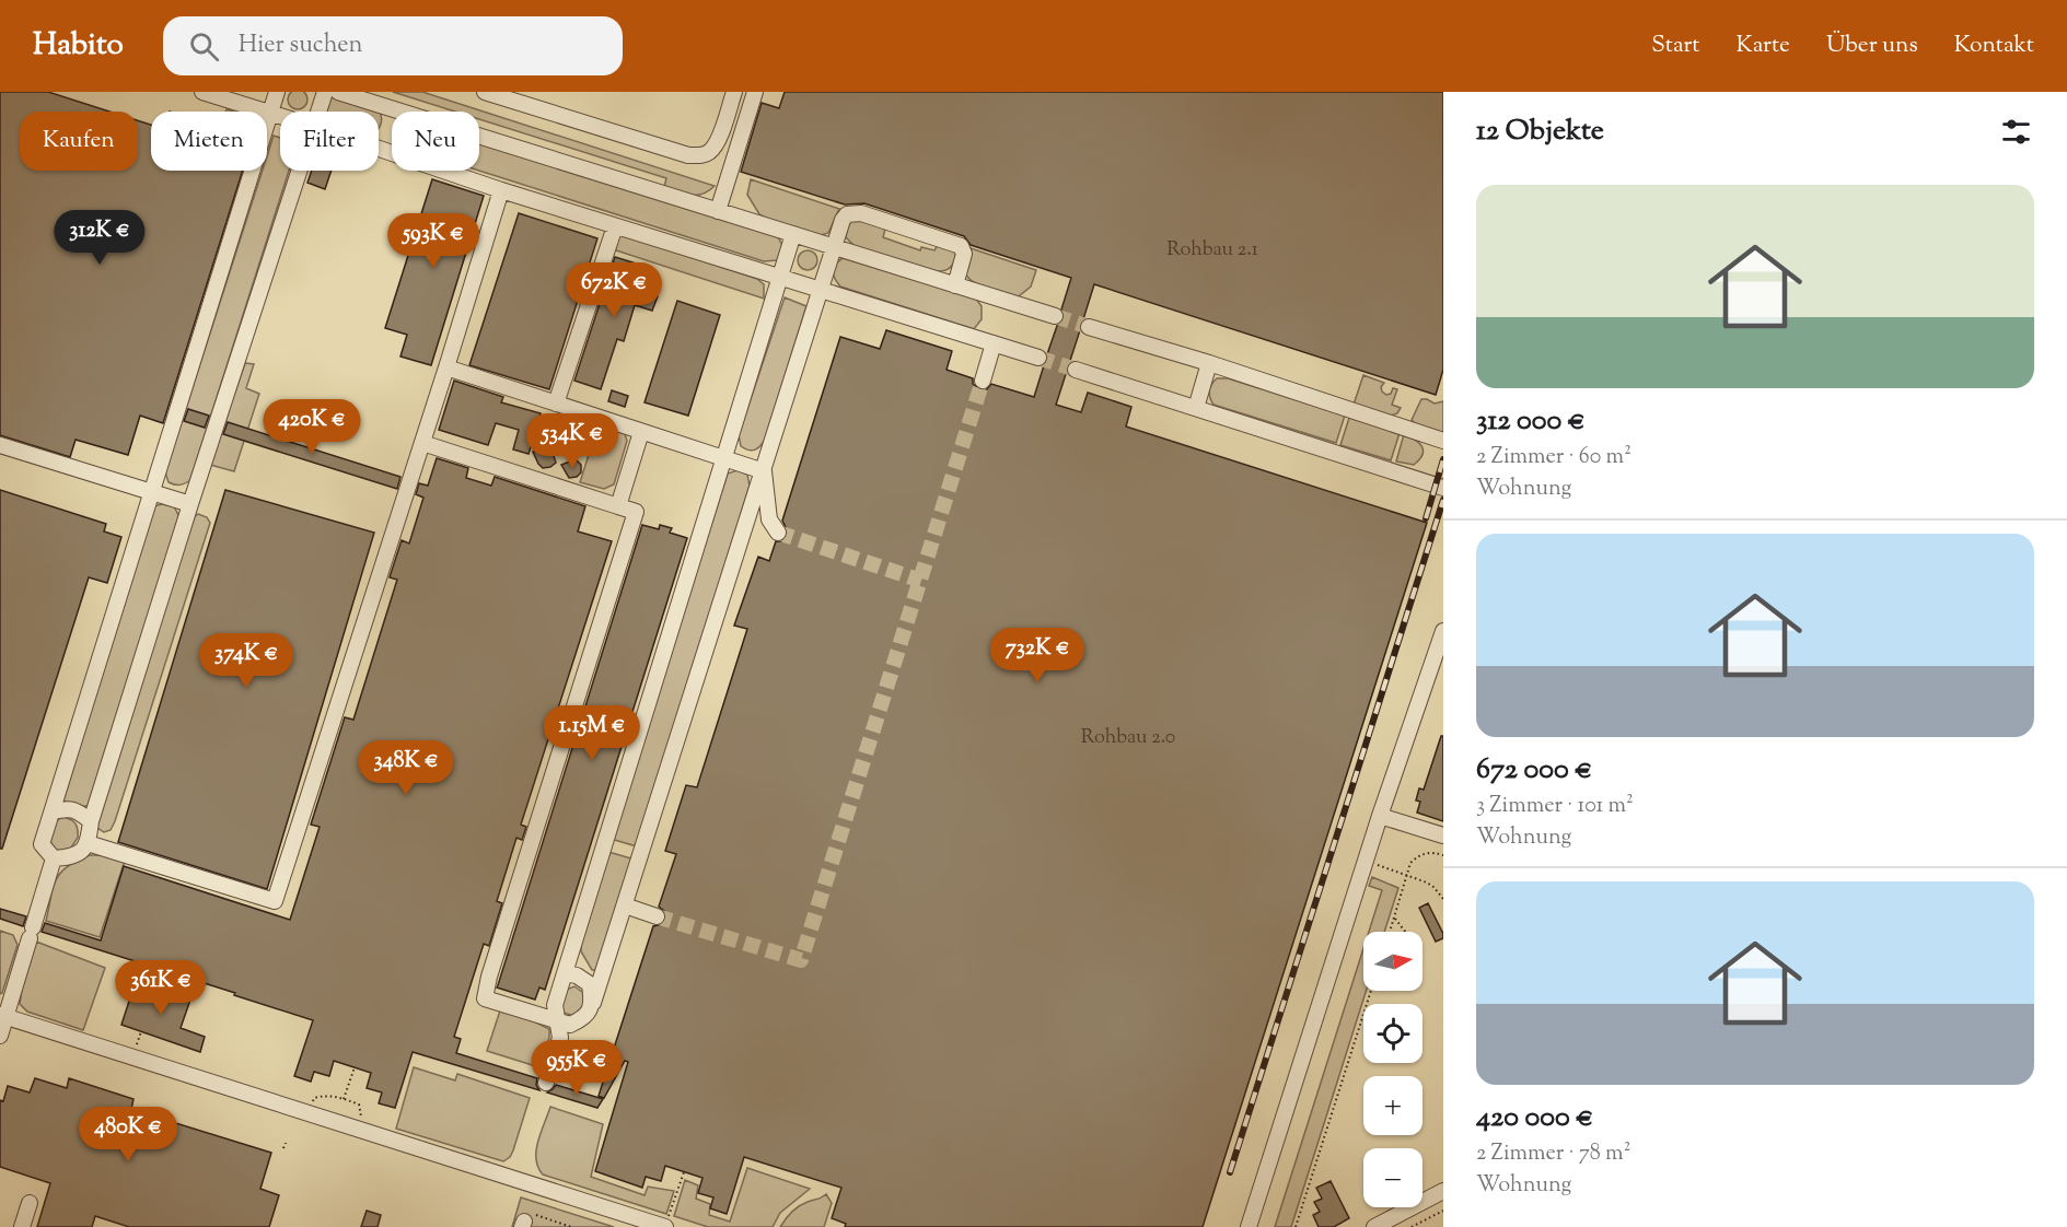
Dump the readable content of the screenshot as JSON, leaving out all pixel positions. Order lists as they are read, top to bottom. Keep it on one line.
{"house_numbers":["Rohbau 2.1","Rohbau 2.0"],"north":"right","page":{"header":"Habito","search":"Hier suchen","nav":["Start","Karte","Über uns","Kontakt"],"heading":"12 Objekte","chip":["Kaufen","Mieten","Filter","Neu"],"list":[{"name":"312 000 €","note":"2 Zimmer · 60 m² · Wohnung"},{"name":"672 000 €","note":"3 Zimmer · 101 m² · Wohnung"},{"name":"420 000 €","note":"2 Zimmer · 78 m² · Wohnung"}],"price":["312K €","593K €","672K €","420K €","534K €","732K €","374K €","1.15M €","348K €","361K €","955K €","480K €"],"map_buttons":["+","−"]}}
